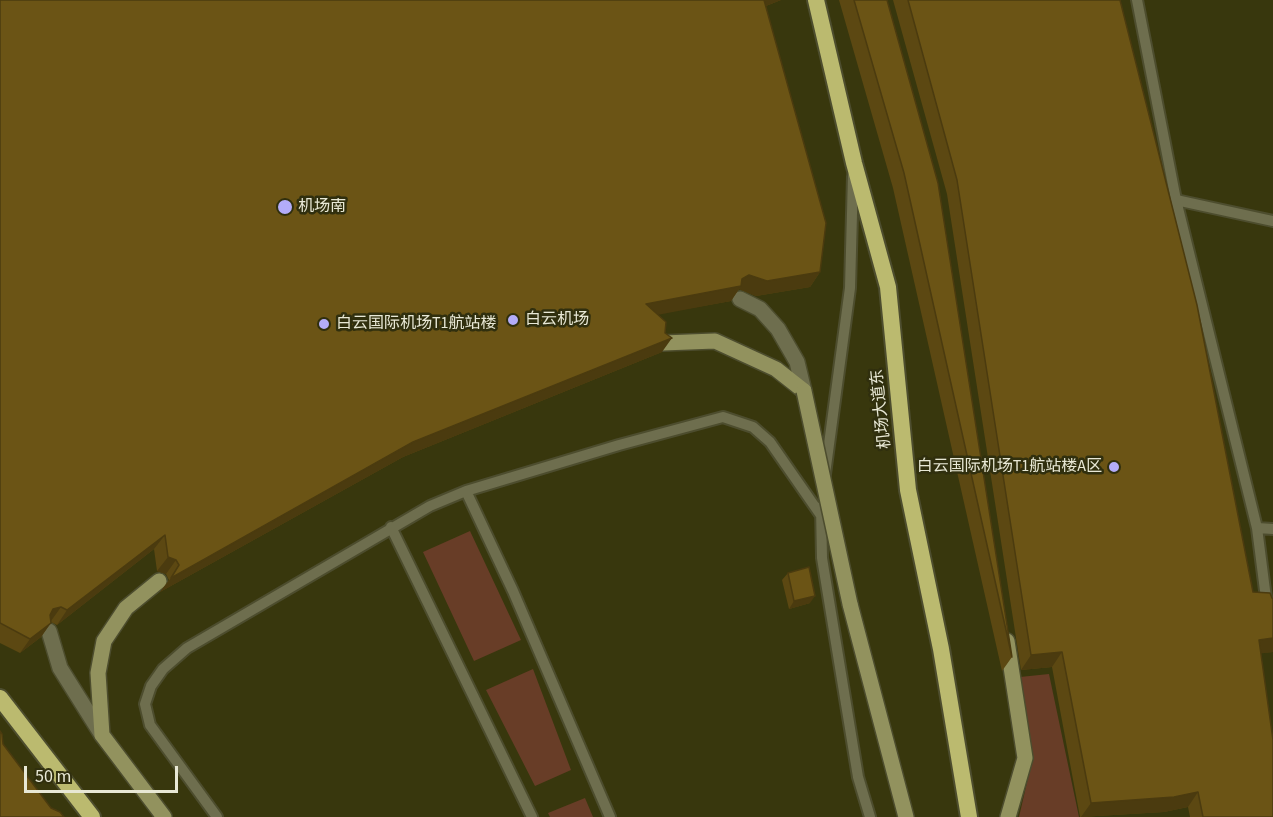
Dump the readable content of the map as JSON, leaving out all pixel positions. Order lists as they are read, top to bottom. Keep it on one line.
{"streets":{"highway":["机场大道东"]},"places":["机场南","白云机场","白云国际机场T1航站楼","白云国际机场T1航站楼A区"],"scale_bar":"50 m"}
